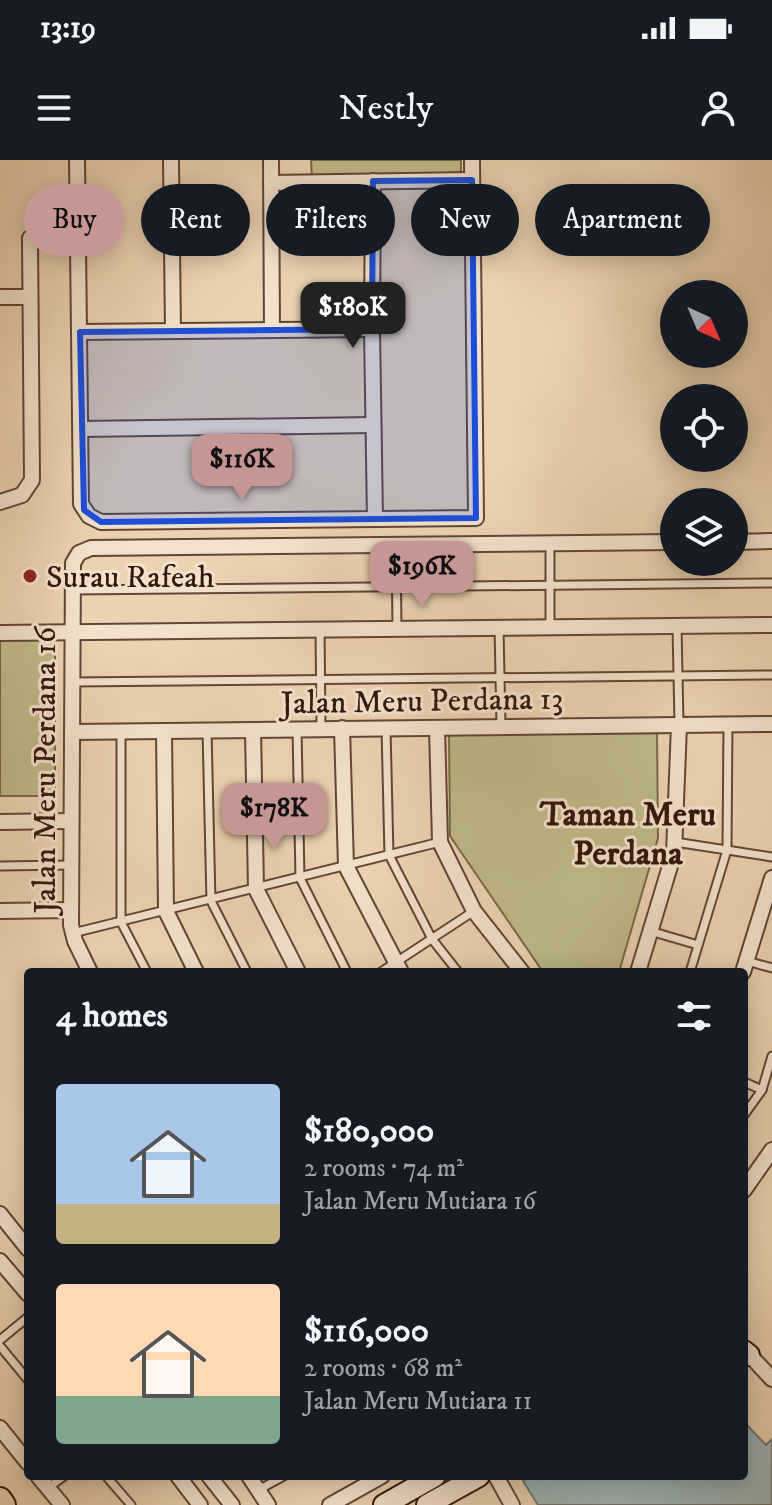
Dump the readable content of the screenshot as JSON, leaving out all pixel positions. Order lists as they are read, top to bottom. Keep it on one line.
{"streets":{"street":["Jalan Meru Perdana 13","Jalan Meru Perdana 16"]},"crossings":[["Jalan Meru Perdana 13","Jalan Meru Perdana 16"]],"districts":["Taman Meru Perdana"],"places":["Surau Rafeah"],"north":"bottom right","page":{"status":"13:19","header":"Nestly","chip":["Buy","Rent","Filters","New","Apartment"],"price":["$180K","$116K","$196K","$178K"],"heading":"4 homes","list":[{"name":"$180,000","note":"2 rooms · 74 m² · Jalan Meru Mutiara 16"},{"name":"$116,000","note":"2 rooms · 68 m² · Jalan Meru Mutiara 11"}]}}
